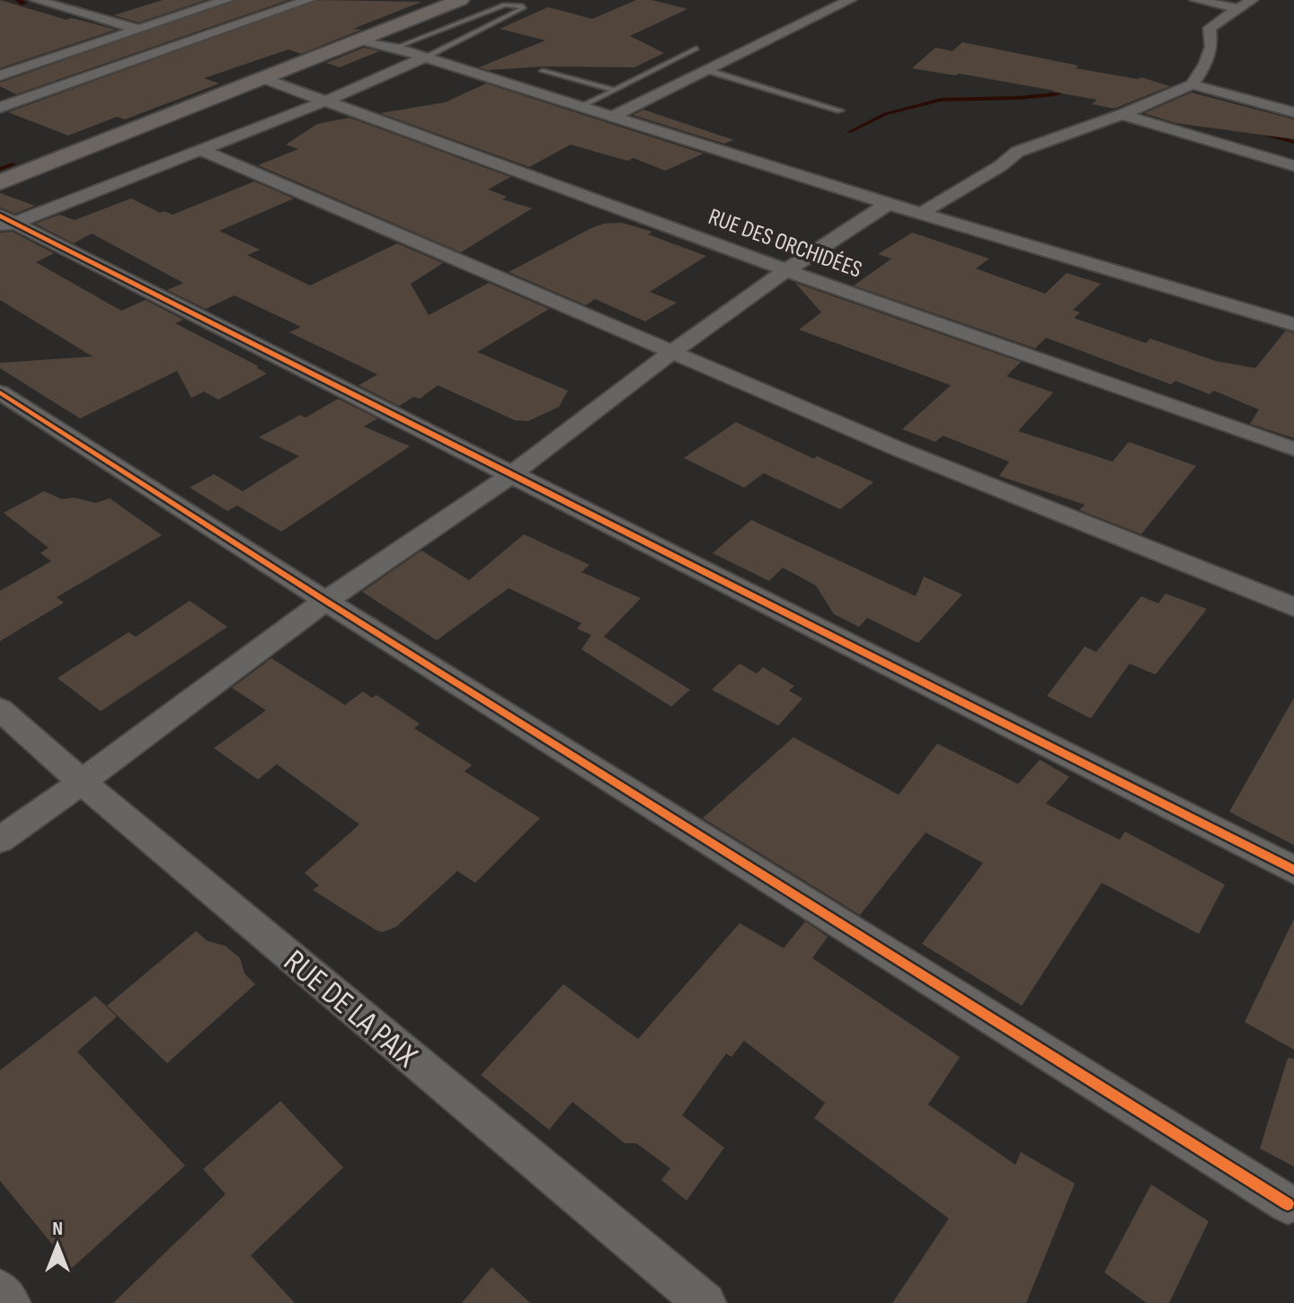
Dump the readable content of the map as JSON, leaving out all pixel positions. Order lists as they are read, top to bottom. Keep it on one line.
{"streets":{"street":["RUE DES ORCHIDÉES","RUE DE LA PAIX"]},"north":"top"}
